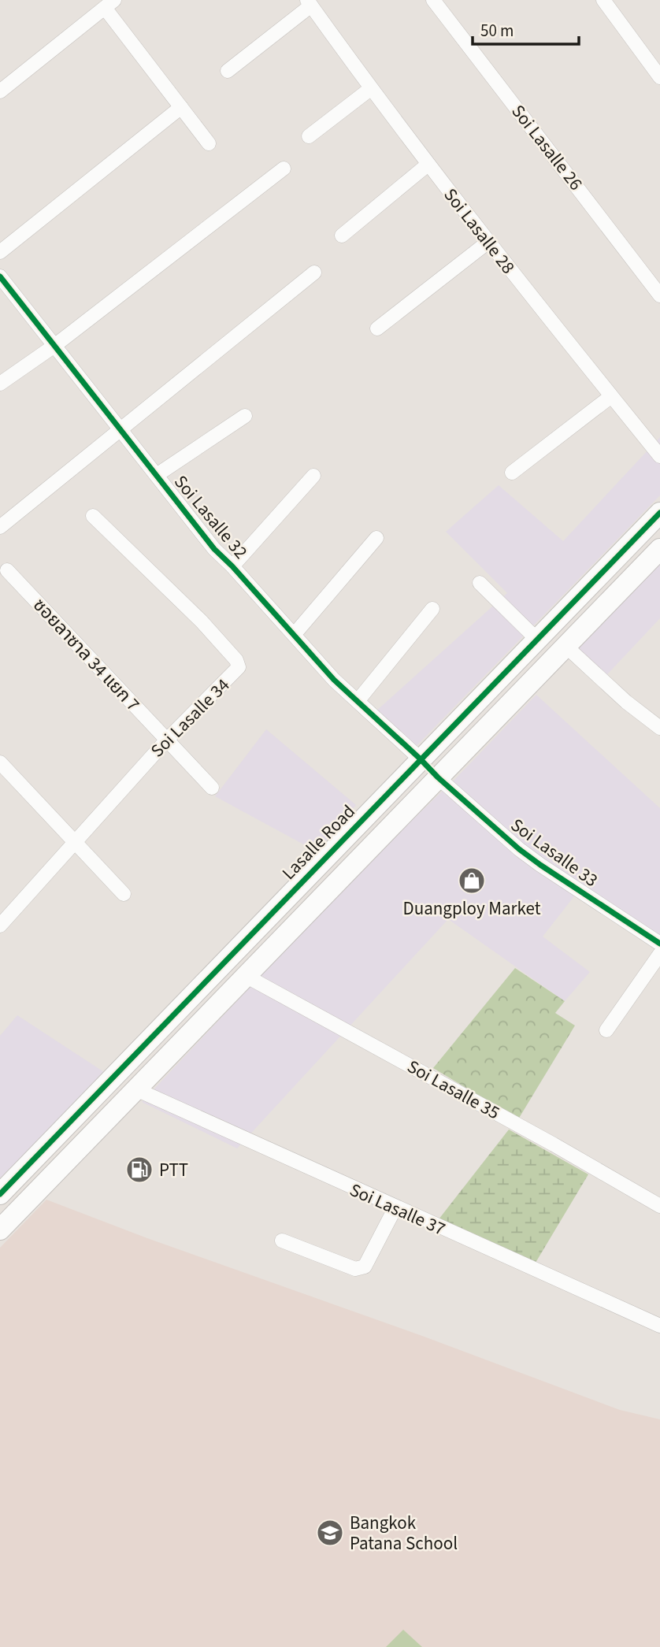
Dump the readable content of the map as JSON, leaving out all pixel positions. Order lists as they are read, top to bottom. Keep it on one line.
{"streets":{"street":["Soi Lasalle 26","Soi Lasalle 28","Soi Lasalle 32","ซอยลาซาล 34 แยก 7","Soi Lasalle 34","Lasalle Road","Soi Lasalle 33","Soi Lasalle 35","Soi Lasalle 37"]},"crossings":[["Soi Lasalle 32","Lasalle Road"],["ซอยลาซาล 34 แยก 7","Soi Lasalle 34"]],"places":{"shop":["Duangploy Market"],"fuel station":["PTT"],"school or university":["Bangkok Patana School"]},"scale_bar":"50 m"}
